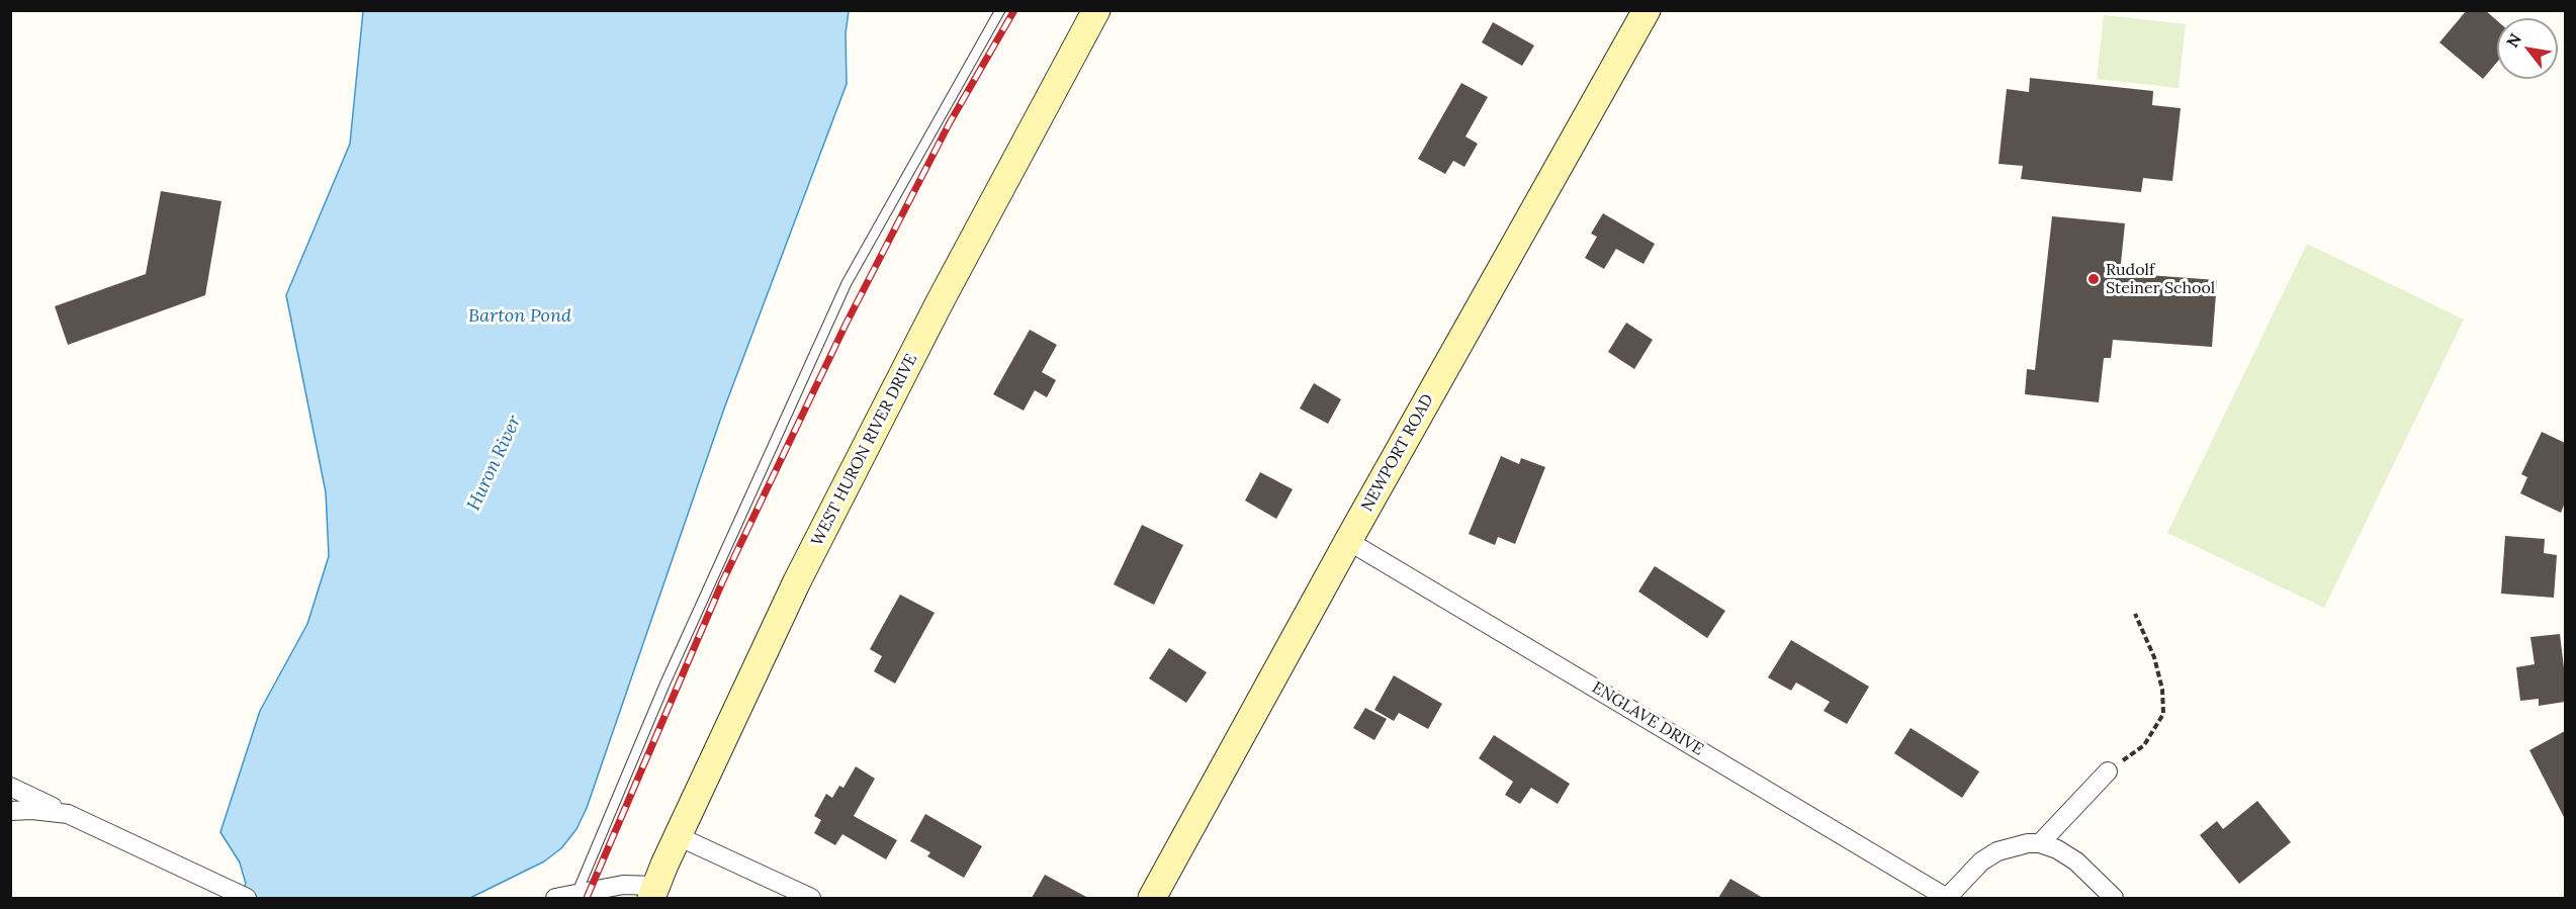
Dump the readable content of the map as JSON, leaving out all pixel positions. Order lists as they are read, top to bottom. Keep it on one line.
{"streets":{"street":["WEST HURON RIVER DRIVE","NEWPORT ROAD","ENGLAVE DRIVE"]},"crossings":[["NEWPORT ROAD","ENGLAVE DRIVE"]],"water":["Barton Pond","Huron River"],"places":["Rudolf Steiner School"],"north":"top left"}
